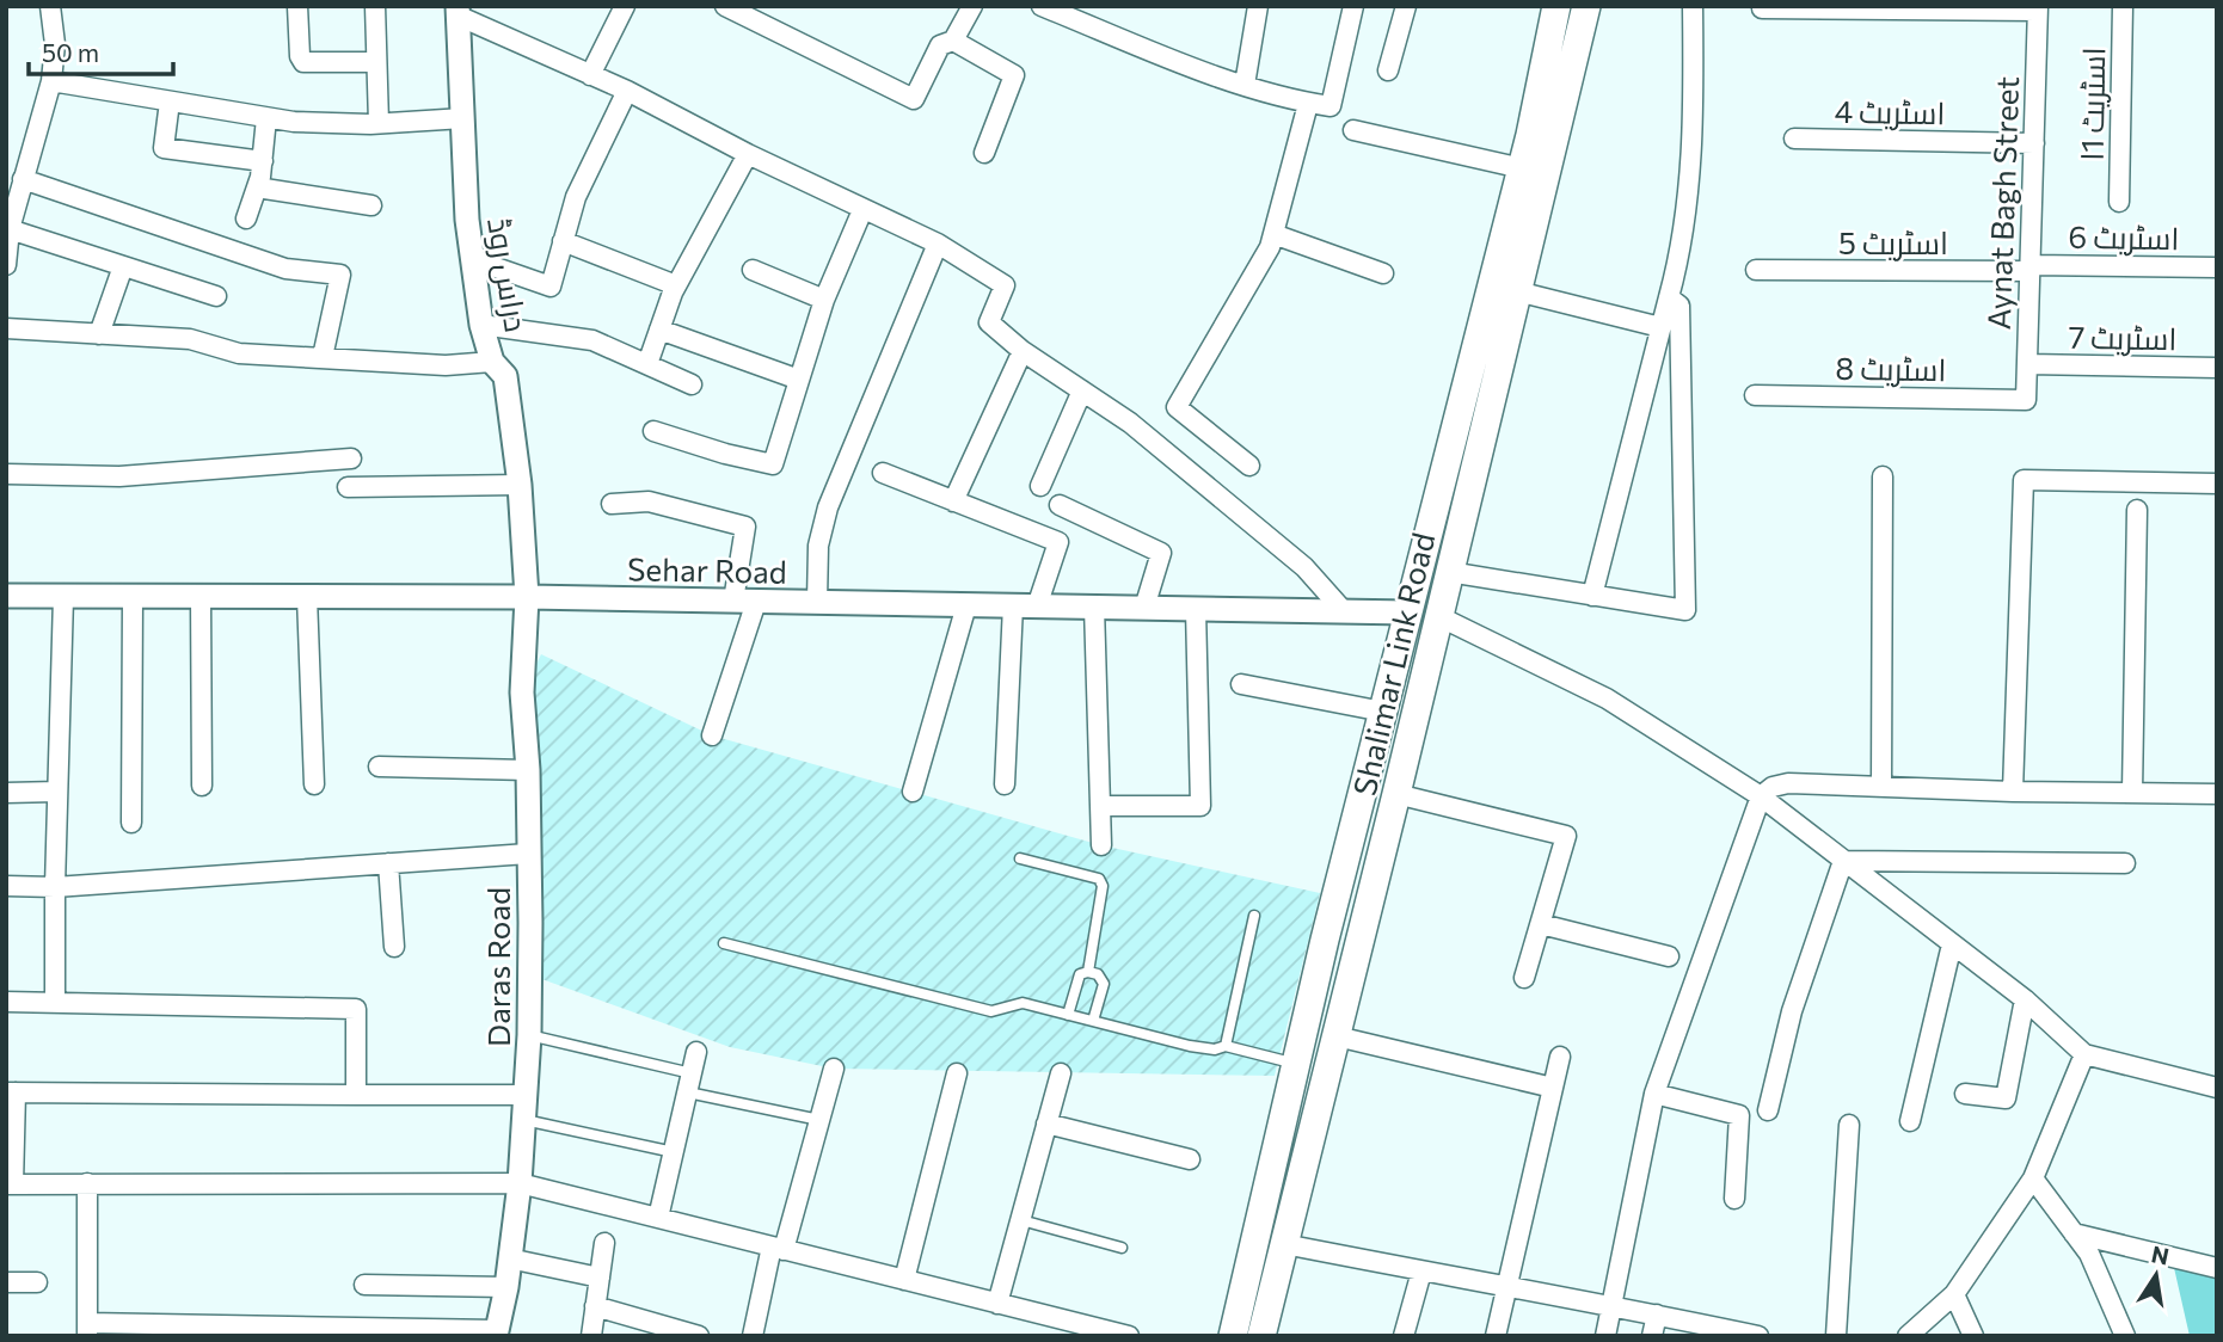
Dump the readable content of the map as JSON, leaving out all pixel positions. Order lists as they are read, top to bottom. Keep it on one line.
{"streets":{"main road":["Shalimar Link Road"],"street":["اسٹریٹ 1ا","اسٹریٹ 4","Aynat Bagh Street","اسٹریٹ 6","اسٹریٹ 5","دراس روڈ","اسٹریٹ 7","اسٹریٹ 8","Sehar Road","Daras Road"]},"crossings":[["اسٹریٹ 4","Aynat Bagh Street"],["Aynat Bagh Street","اسٹریٹ 6"],["Aynat Bagh Street","اسٹریٹ 5"],["Aynat Bagh Street","اسٹریٹ 7"],["Aynat Bagh Street","اسٹریٹ 8"],["اسٹریٹ 6","اسٹریٹ 5"],["دراس روڈ","Sehar Road"],["دراس روڈ","Daras Road"],["Sehar Road","Shalimar Link Road"],["Sehar Road","Daras Road"]],"scale_bar":"50 m","north":"top"}
